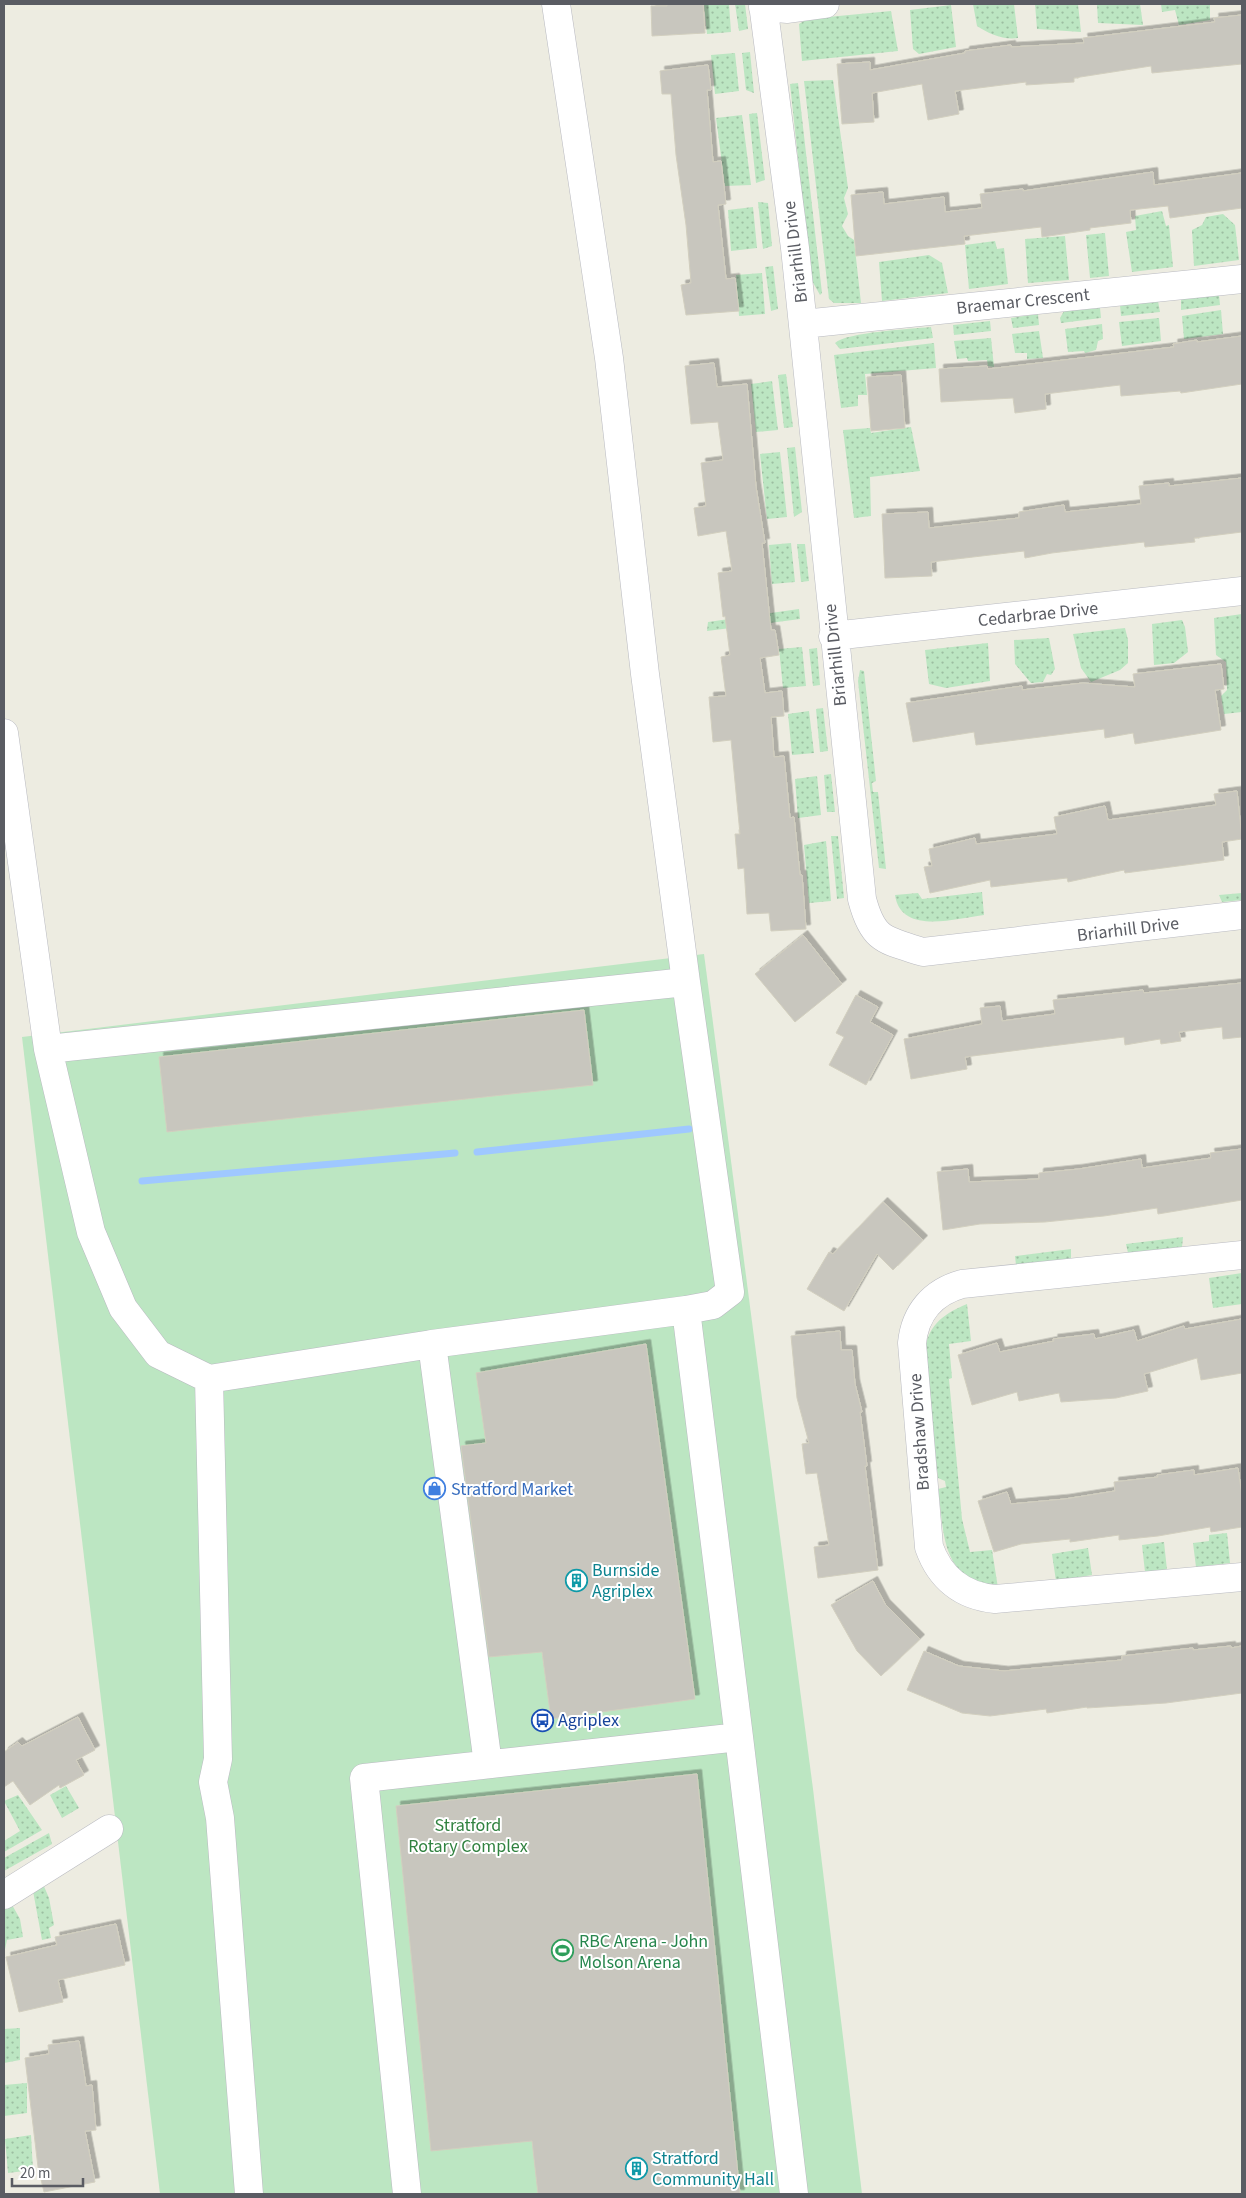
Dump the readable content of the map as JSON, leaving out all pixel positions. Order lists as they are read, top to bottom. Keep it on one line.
{"streets":{"street":["Briarhill Drive","Braemar Crescent","Cedarbrae Drive","Bradshaw Drive"]},"crossings":[["Briarhill Drive","Braemar Crescent"],["Briarhill Drive","Cedarbrae Drive"]],"parks":["Stratford Rotary Complex"],"places":{"shop":["Stratford Market"],"building":["Burnside Agriplex","Stratford Community Hall"],"bus stop":["Agriplex"],"sports":["RBC Arena - John Molson Arena"]},"scale_bar":"20 m"}
